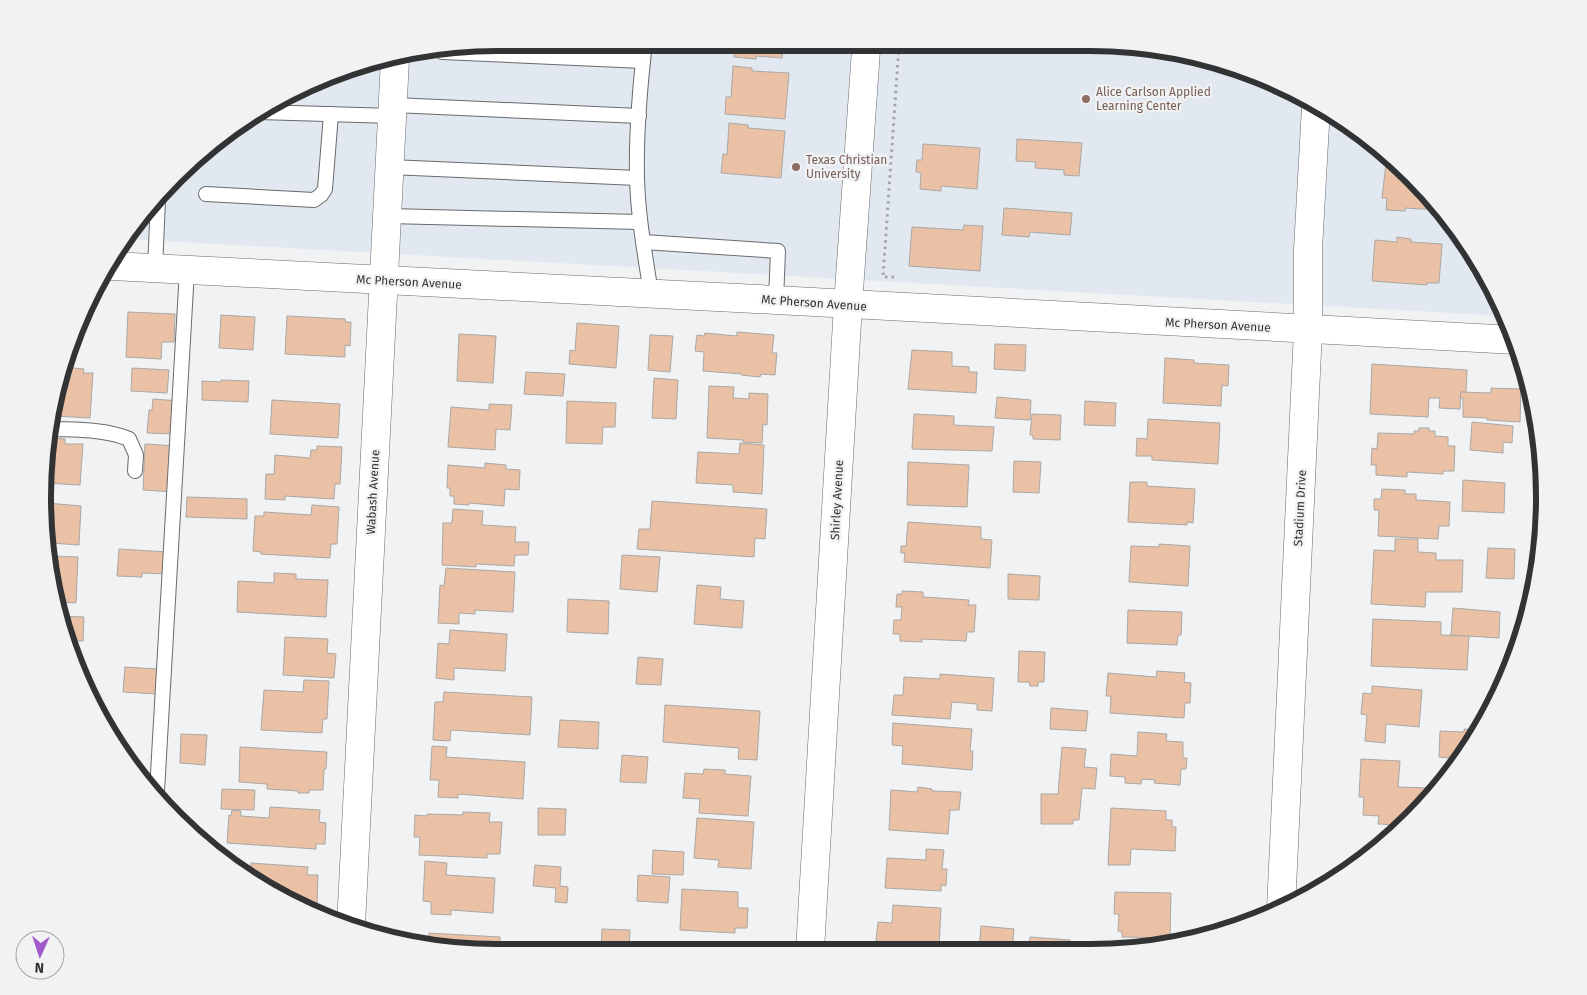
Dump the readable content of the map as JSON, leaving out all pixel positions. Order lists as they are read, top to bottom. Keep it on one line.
{"streets":{"street":["Mc Pherson Avenue","Wabash Avenue","Shirley Avenue","Stadium Drive"]},"crossings":[["Mc Pherson Avenue","Wabash Avenue"],["Mc Pherson Avenue","Shirley Avenue"],["Mc Pherson Avenue","Stadium Drive"]],"places":["Alice Carlson Applied Learning Center","Texas Christian University"],"north":"bottom"}
